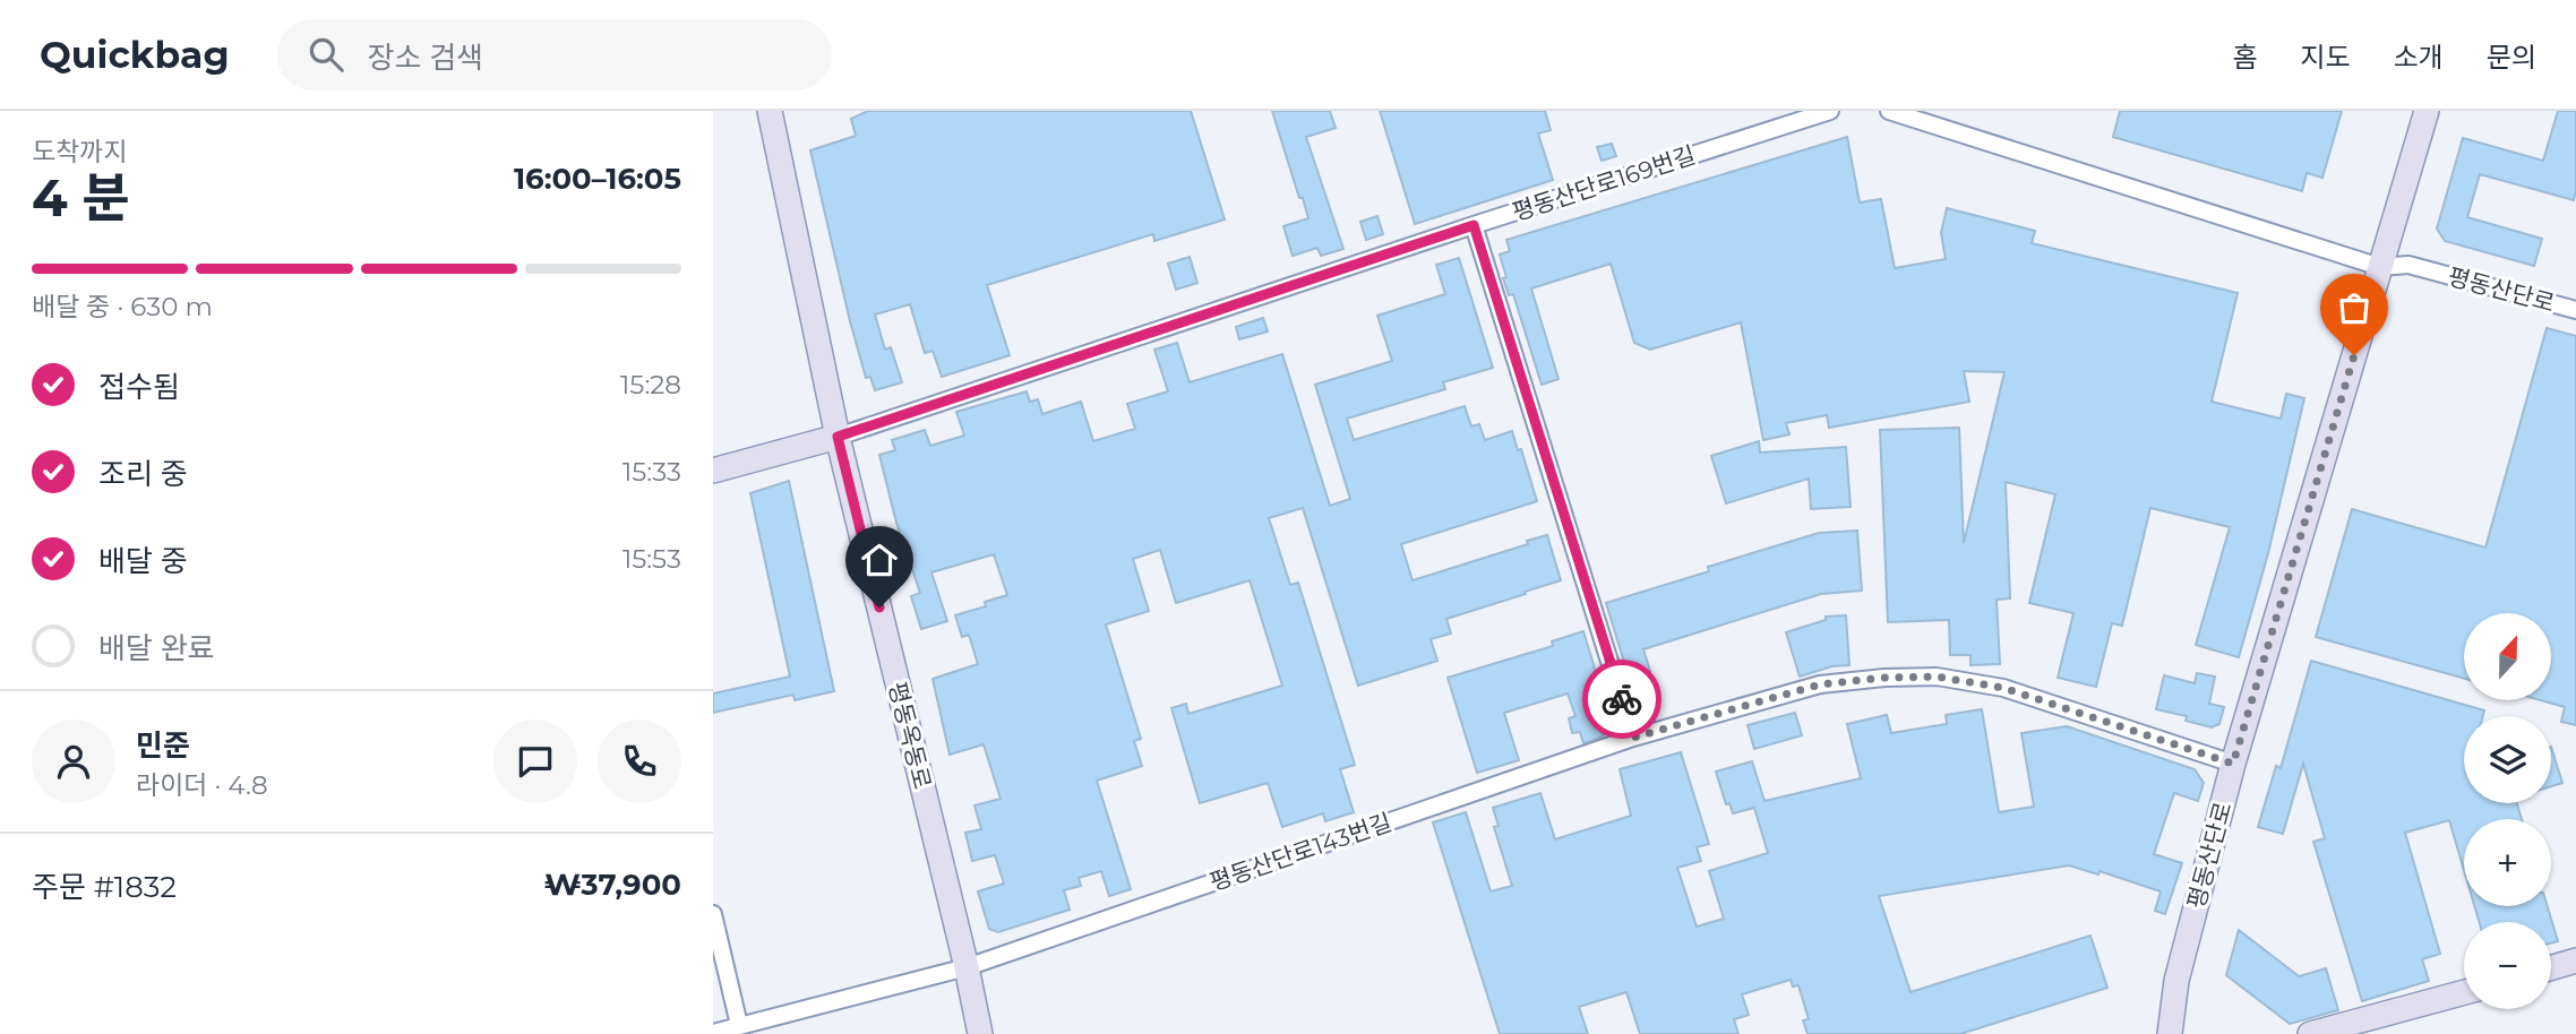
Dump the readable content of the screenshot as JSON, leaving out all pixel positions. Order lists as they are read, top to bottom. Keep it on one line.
{"streets":{"street":["평동산단로169번길","평동산단로","평동옥동로","평동산단로143번길"]},"crossings":[["평동산단로169번길","평동옥동로"],["평동산단로","평동산단로143번길"],["평동옥동로","평동산단로143번길"]],"north":"top","page":{"header":"Quickbag","search":"장소 검색","nav":["홈","지도","소개","문의"],"heading":["4 분","도착까지","16:00–16:05"],"panel":["민준","라이더 · 4.8","주문 #1832","₩37,900"],"bar":"배달 중 · 630 m","list":[["접수됨","15:28"],["조리 중","15:33"],["배달 중","15:53"],"배달 완료"],"map_buttons":["+","−"]}}
